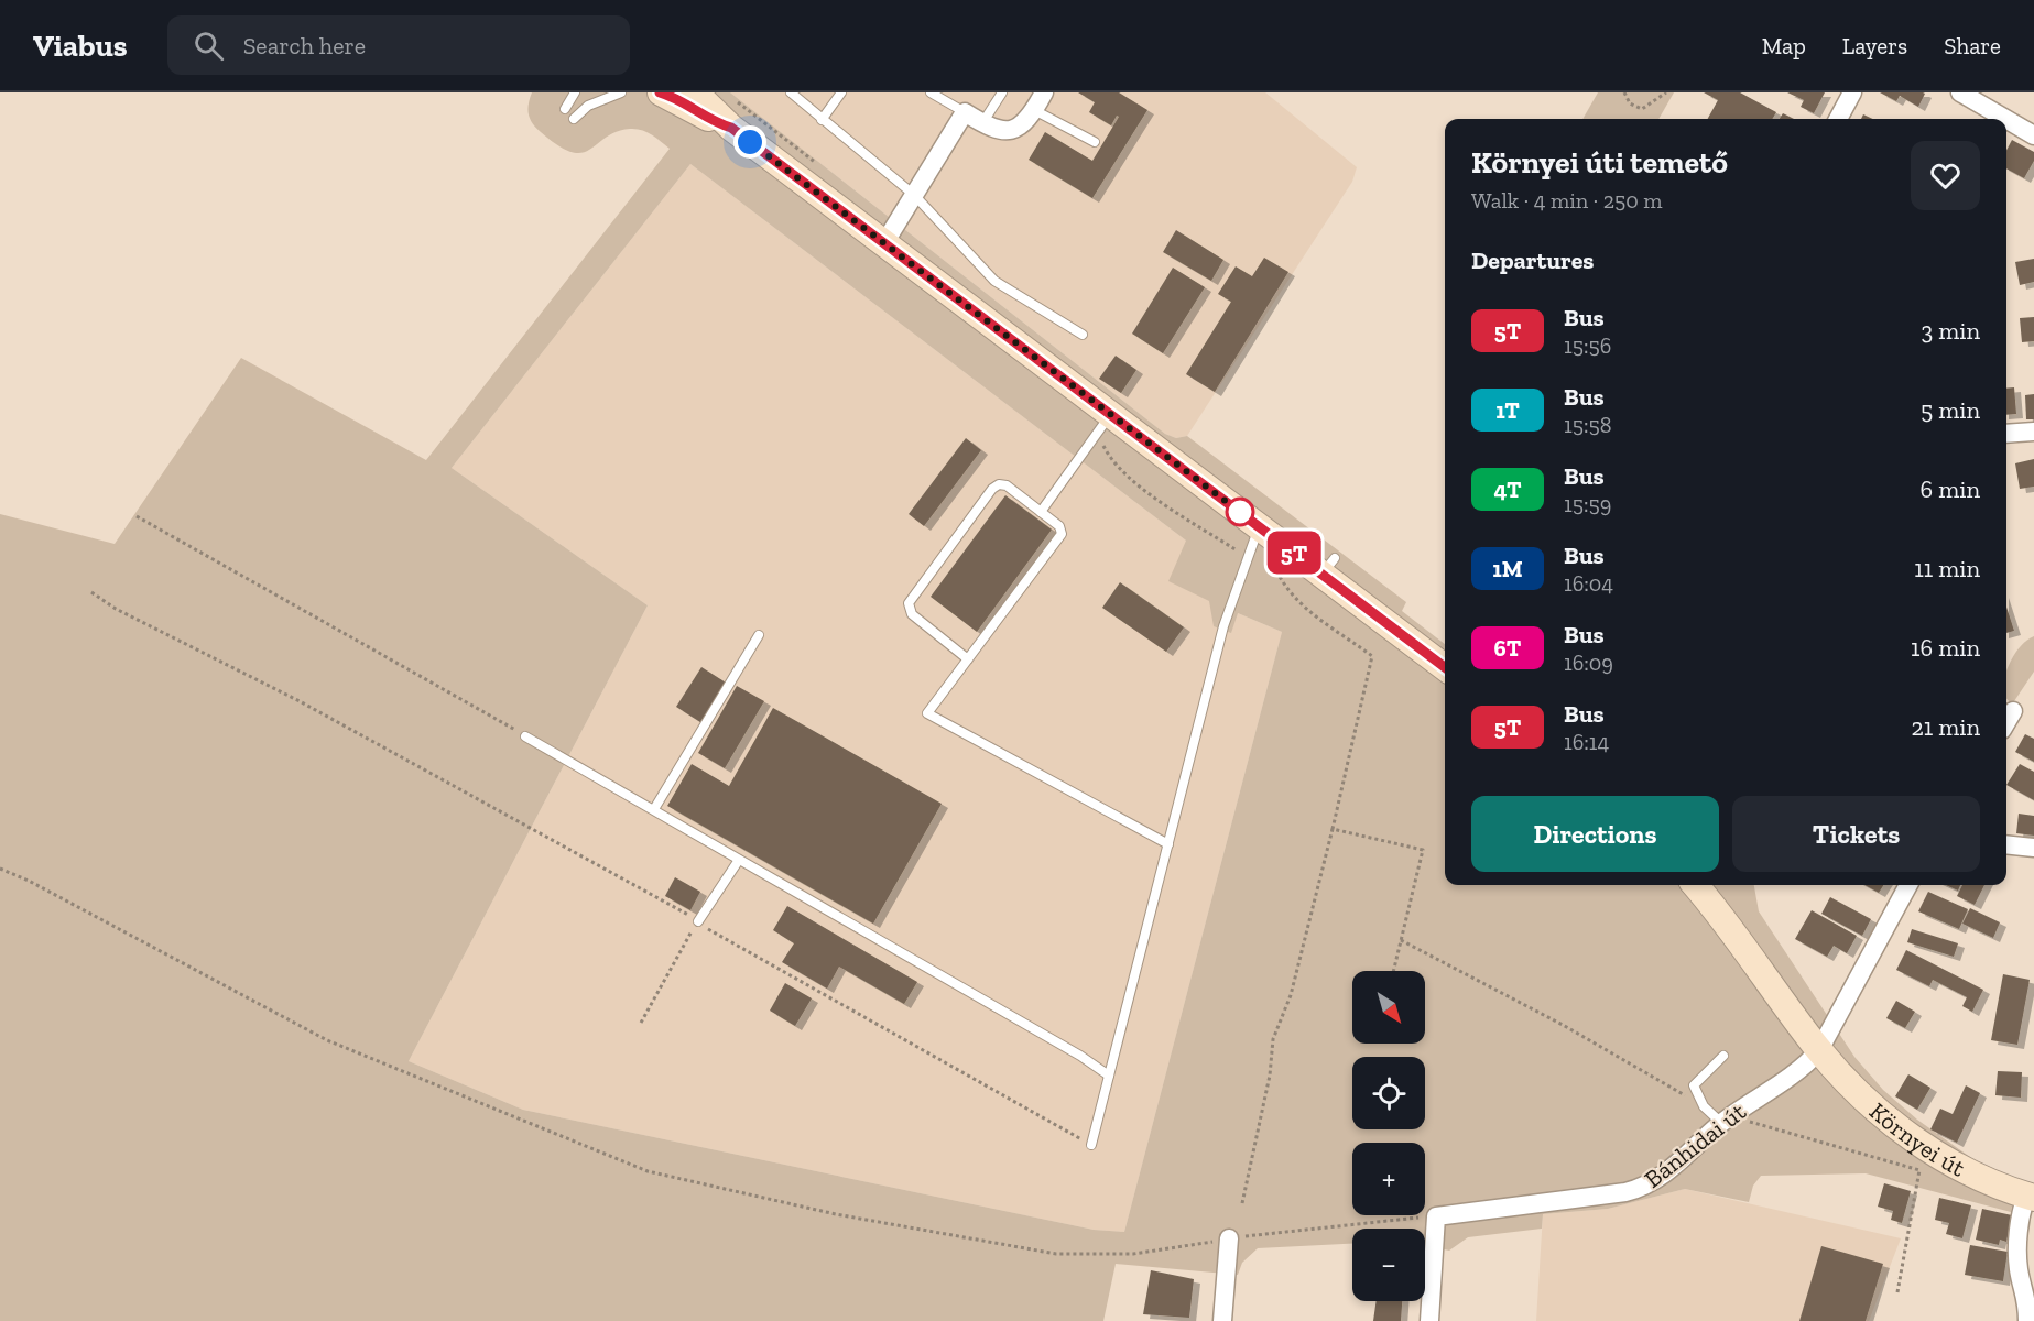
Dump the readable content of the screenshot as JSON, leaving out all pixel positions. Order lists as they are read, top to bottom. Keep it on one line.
{"streets":{"main road":["Környei út"],"street":["Bánhidai út"]},"crossings":[["Környei út","Bánhidai út"]],"lines":["bus line 5T"],"north":"bottom right","page":{"header":"Viabus","search":"Search here","nav":["Map","Layers","Share"],"on_map":"5T","heading":[["Környei úti temető","Walk · 4 min · 250 m"],"Departures"],"list":[{"mark":"5T","name":"Bus","note":"15:56","value":"3 min"},{"mark":"1T","name":"Bus","note":"15:58","value":"5 min"},{"mark":"4T","name":"Bus","note":"15:59","value":"6 min"},{"mark":"1M","name":"Bus","note":"16:04","value":"11 min"},{"mark":"6T","name":"Bus","note":"16:09","value":"16 min"},{"mark":"5T","name":"Bus","note":"16:14","value":"21 min"}],"buttons":["Directions","Tickets"],"map_buttons":["+","−"]}}
